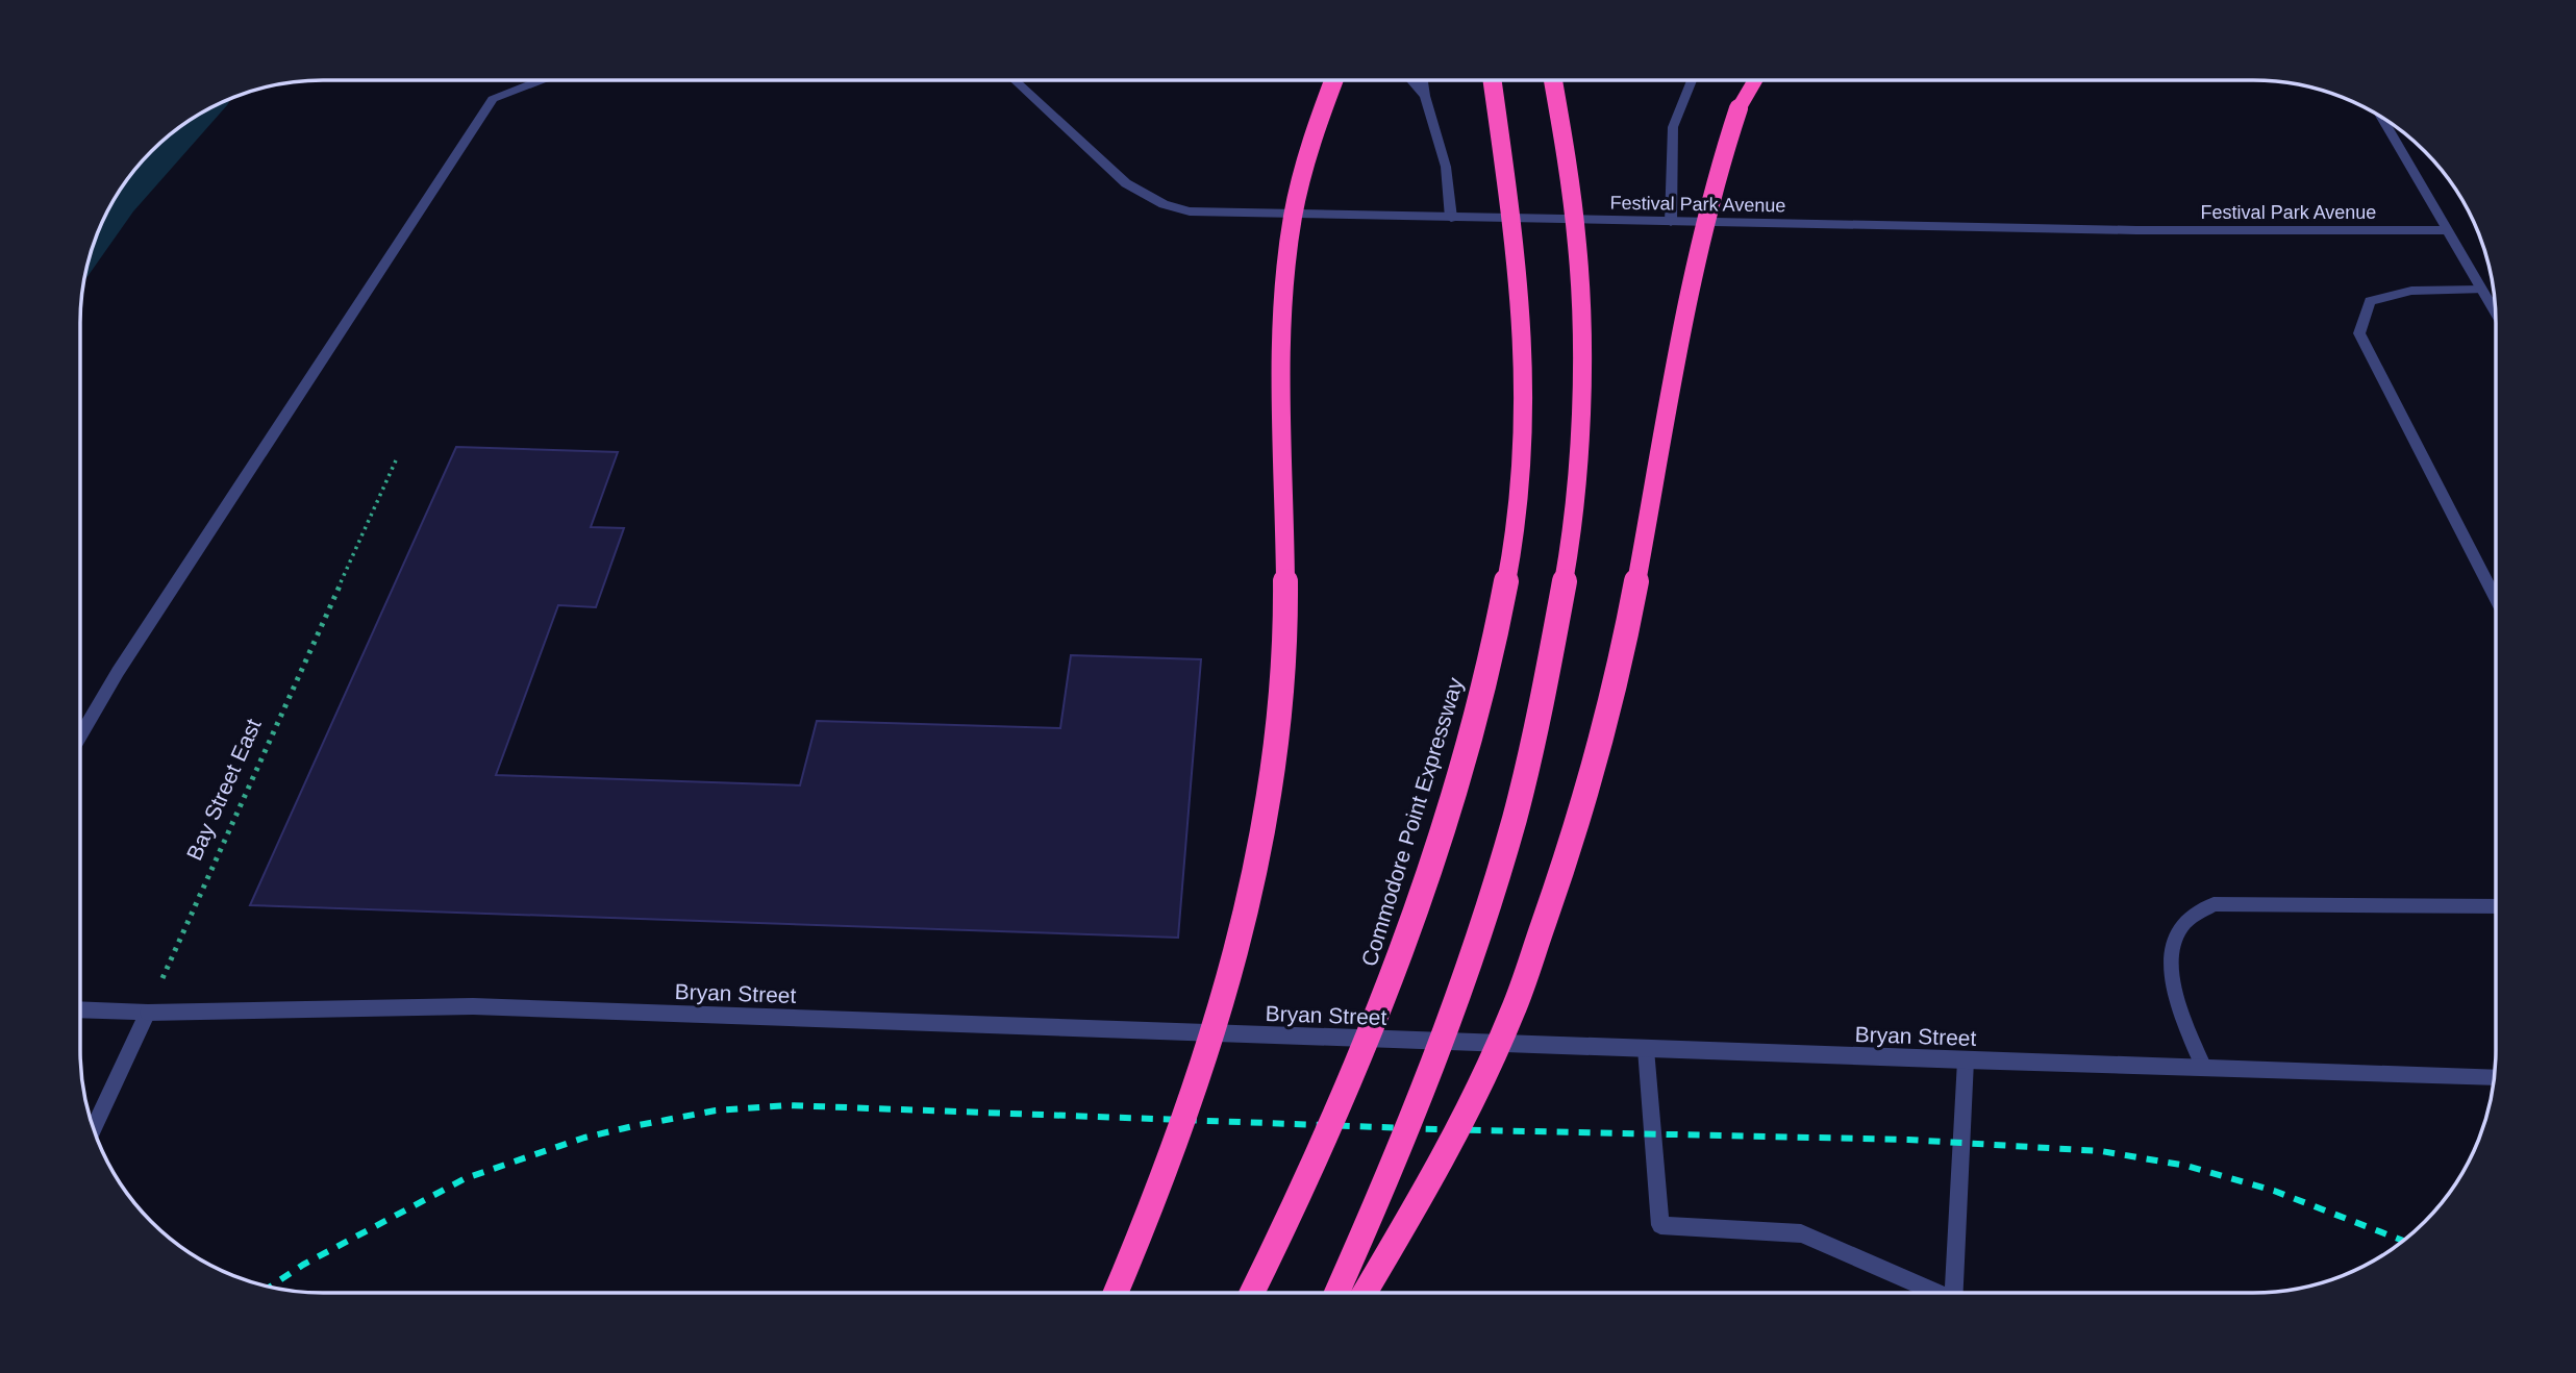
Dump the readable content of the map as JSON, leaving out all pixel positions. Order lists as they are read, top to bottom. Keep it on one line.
{"streets":{"highway":["Commodore Point Expressway"],"street":["Festival Park Avenue","Bryan Street"],"path":["Bay Street East"]},"crossings":[["Bay Street East","Bryan Street"]]}
